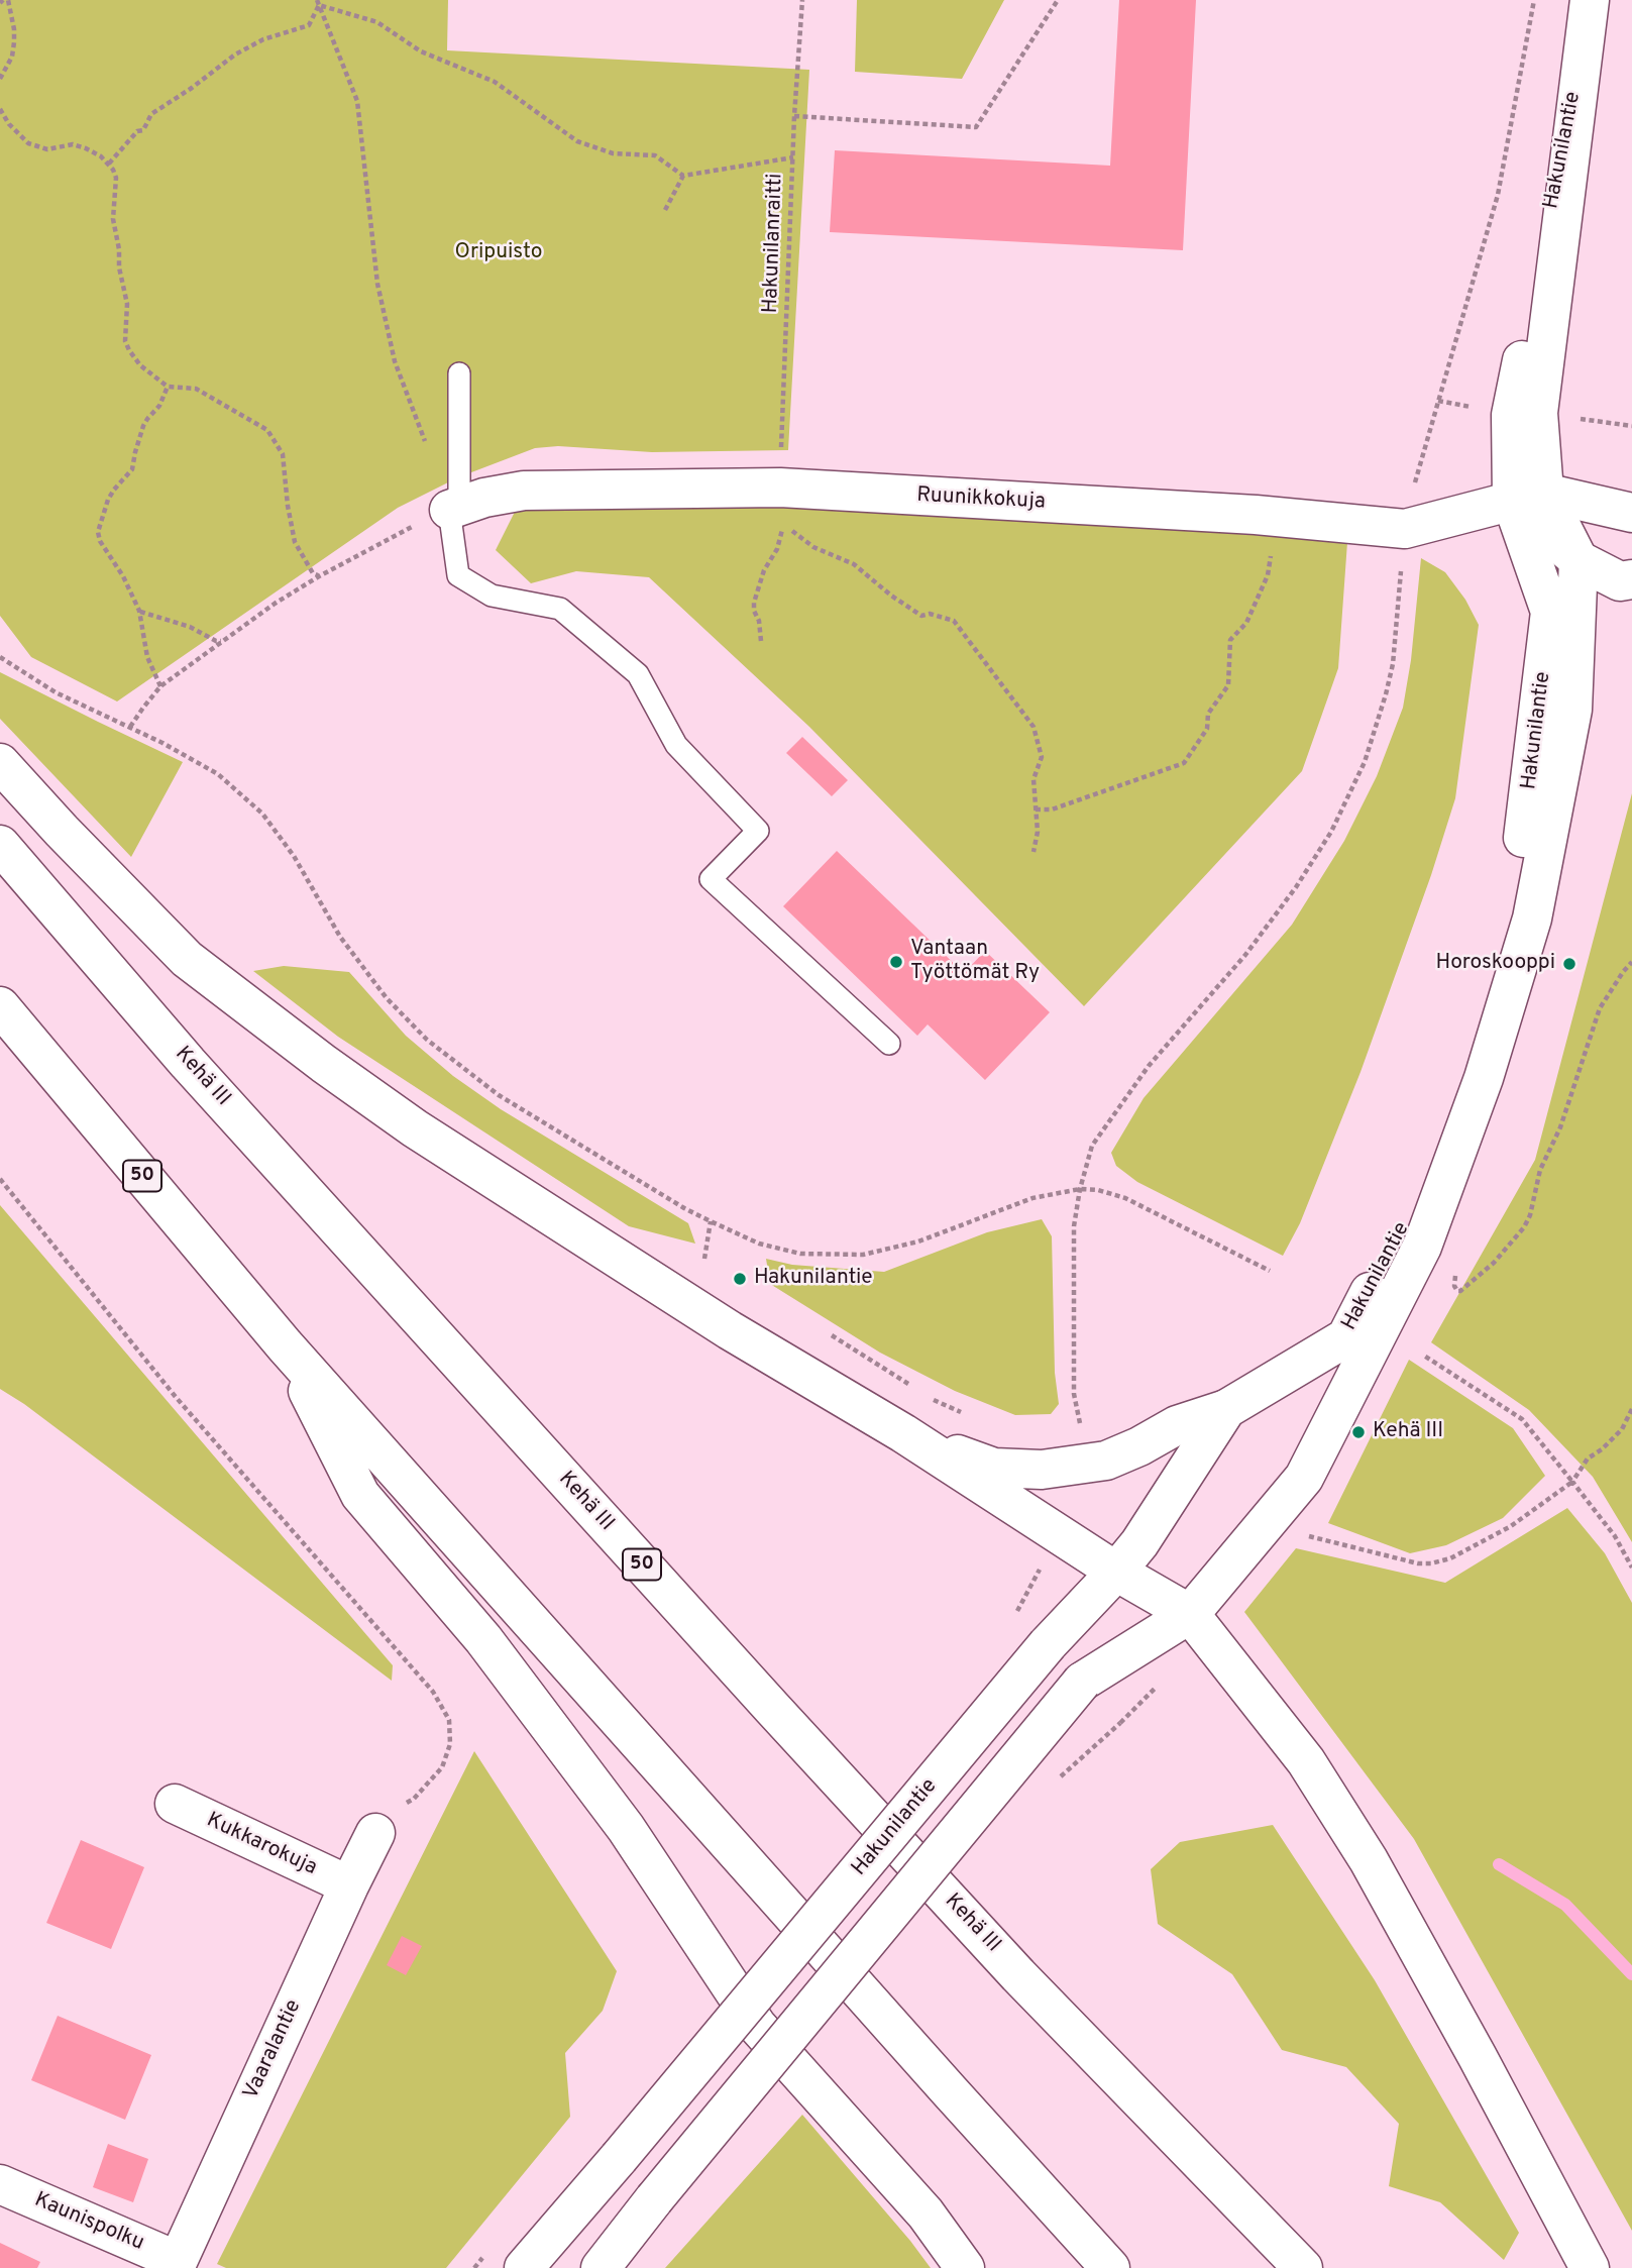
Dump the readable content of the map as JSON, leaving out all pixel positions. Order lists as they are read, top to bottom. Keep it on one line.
{"streets":{"main road":["Hakunilantie","Ruunikkokuja","Kehä III","50","Kukkarokuja","Vaaralantie","Kaunispolku"],"path":["Hakunilanraitti"]},"crossings":[["Hakunilantie","Ruunikkokuja"],["Hakunilanraitti","Ruunikkokuja"],["Kukkarokuja","Vaaralantie"],["Vaaralantie","Kaunispolku"]],"parks":["Oripuisto"],"places":["Vantaan Työttömät Ry","Horoskooppi","Hakunilantie","Kehä III"]}
